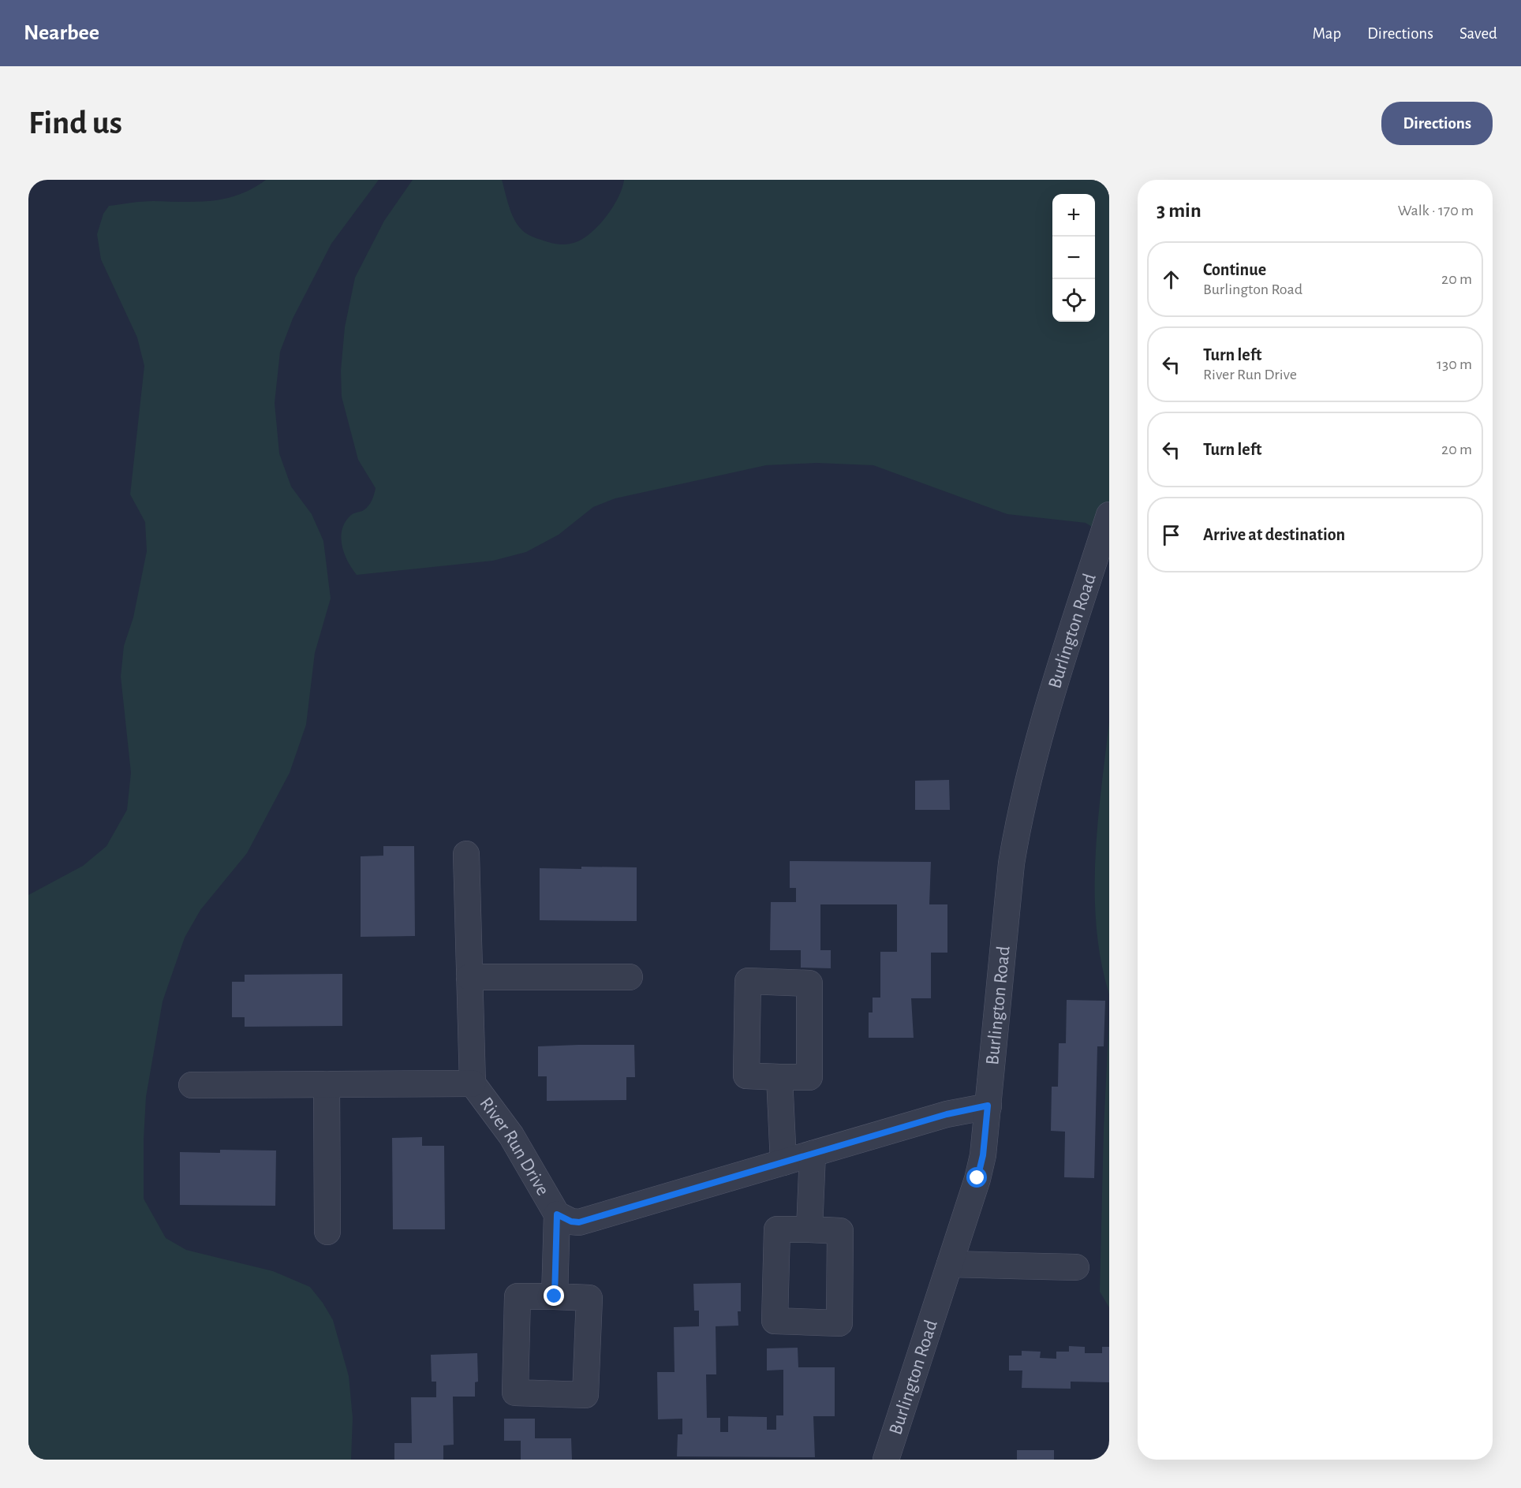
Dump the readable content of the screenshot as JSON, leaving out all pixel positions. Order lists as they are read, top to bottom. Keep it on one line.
{"streets":{"street":["Burlington Road","River Run Drive"]},"crossings":[["Burlington Road","River Run Drive"]],"page":{"header":"Nearbee","nav":["Map","Directions","Saved"],"buttons":"Directions","title":"Find us","heading":["3 min","Walk · 170 m"],"map_buttons":["+","−"],"list":[["Continue","Burlington Road","20 m"],["Turn left","River Run Drive","130 m"],["Turn left","20 m"],"Arrive at destination"]}}
